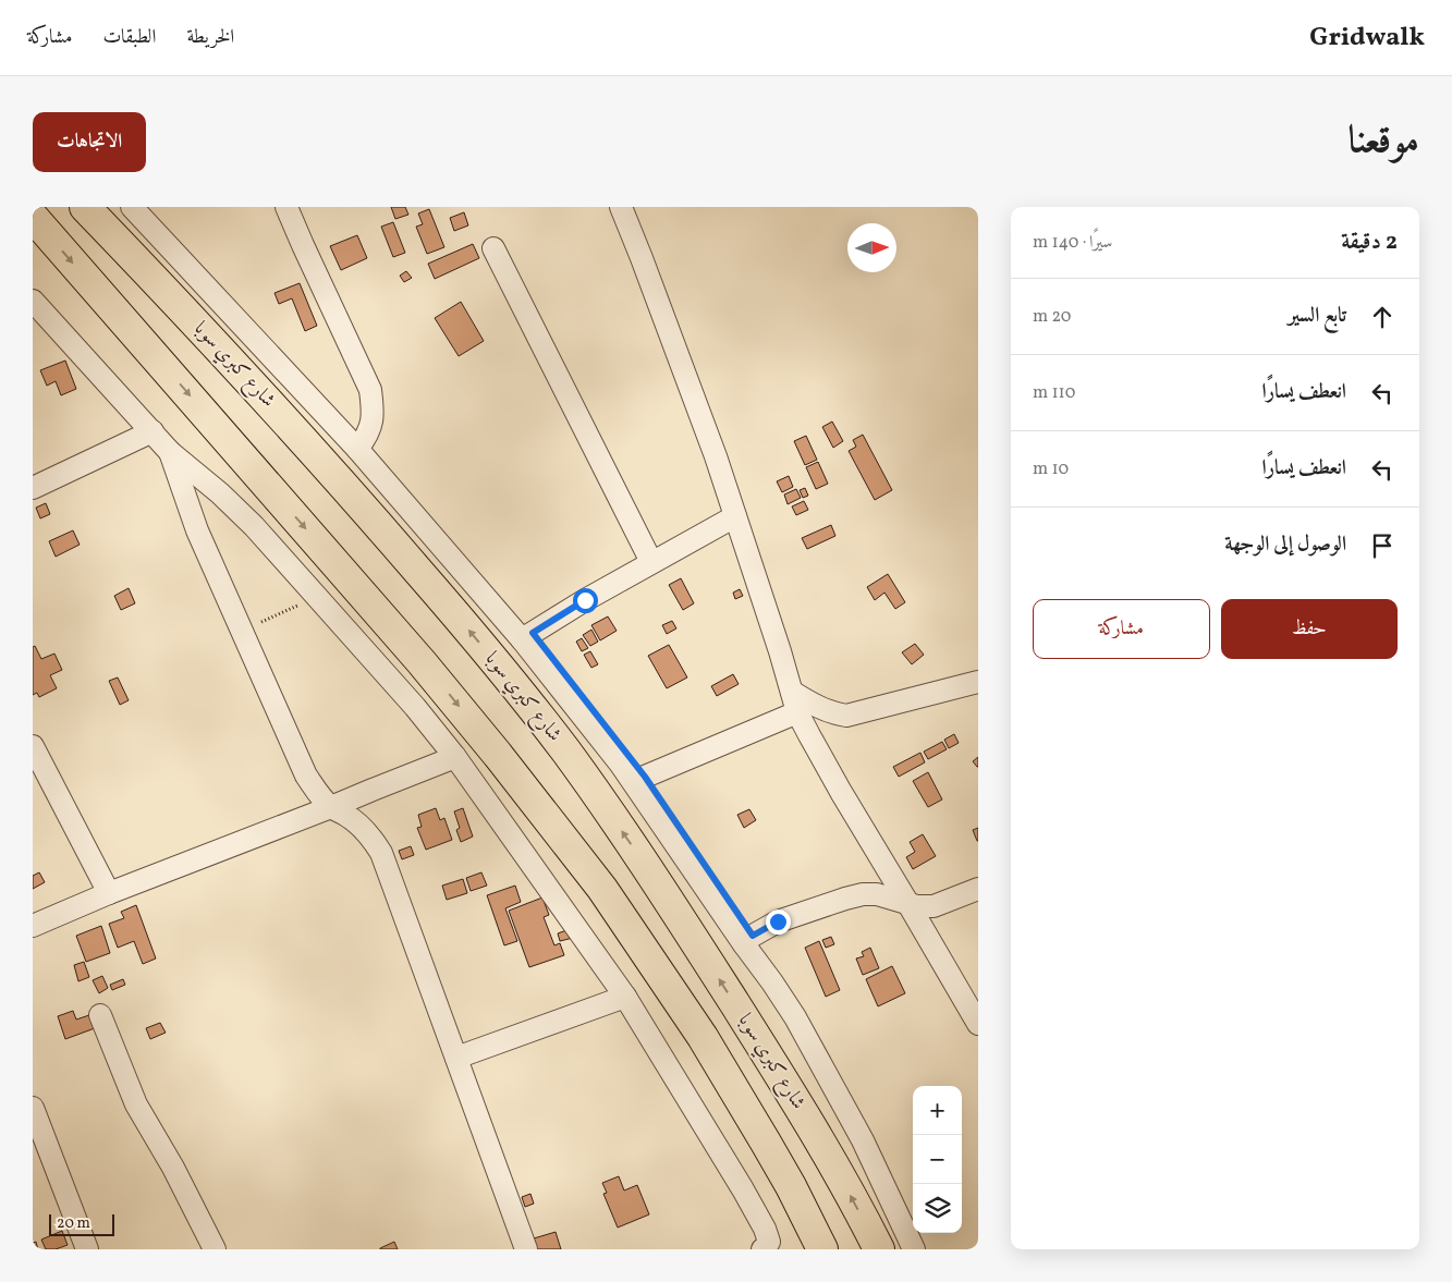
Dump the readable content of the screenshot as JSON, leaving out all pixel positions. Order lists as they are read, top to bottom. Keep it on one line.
{"streets":{"highway":["شارع كبري سوبا"]},"scale_bar":"20 m","north":"right","page":{"header":"Gridwalk","nav":["الخريطة","الطبقات","مشاركة"],"title":"موقعنا","buttons":["الاتجاهات",["حفظ","مشاركة"]],"heading":["2 دقيقة","سيرًا · 140 m"],"list":[["تابع السير","20 m"],["انعطف يسارًا","110 m"],["انعطف يسارًا","10 m"],"الوصول إلى الوجهة"],"map_buttons":["+","−"],"scale":"20 m"}}
